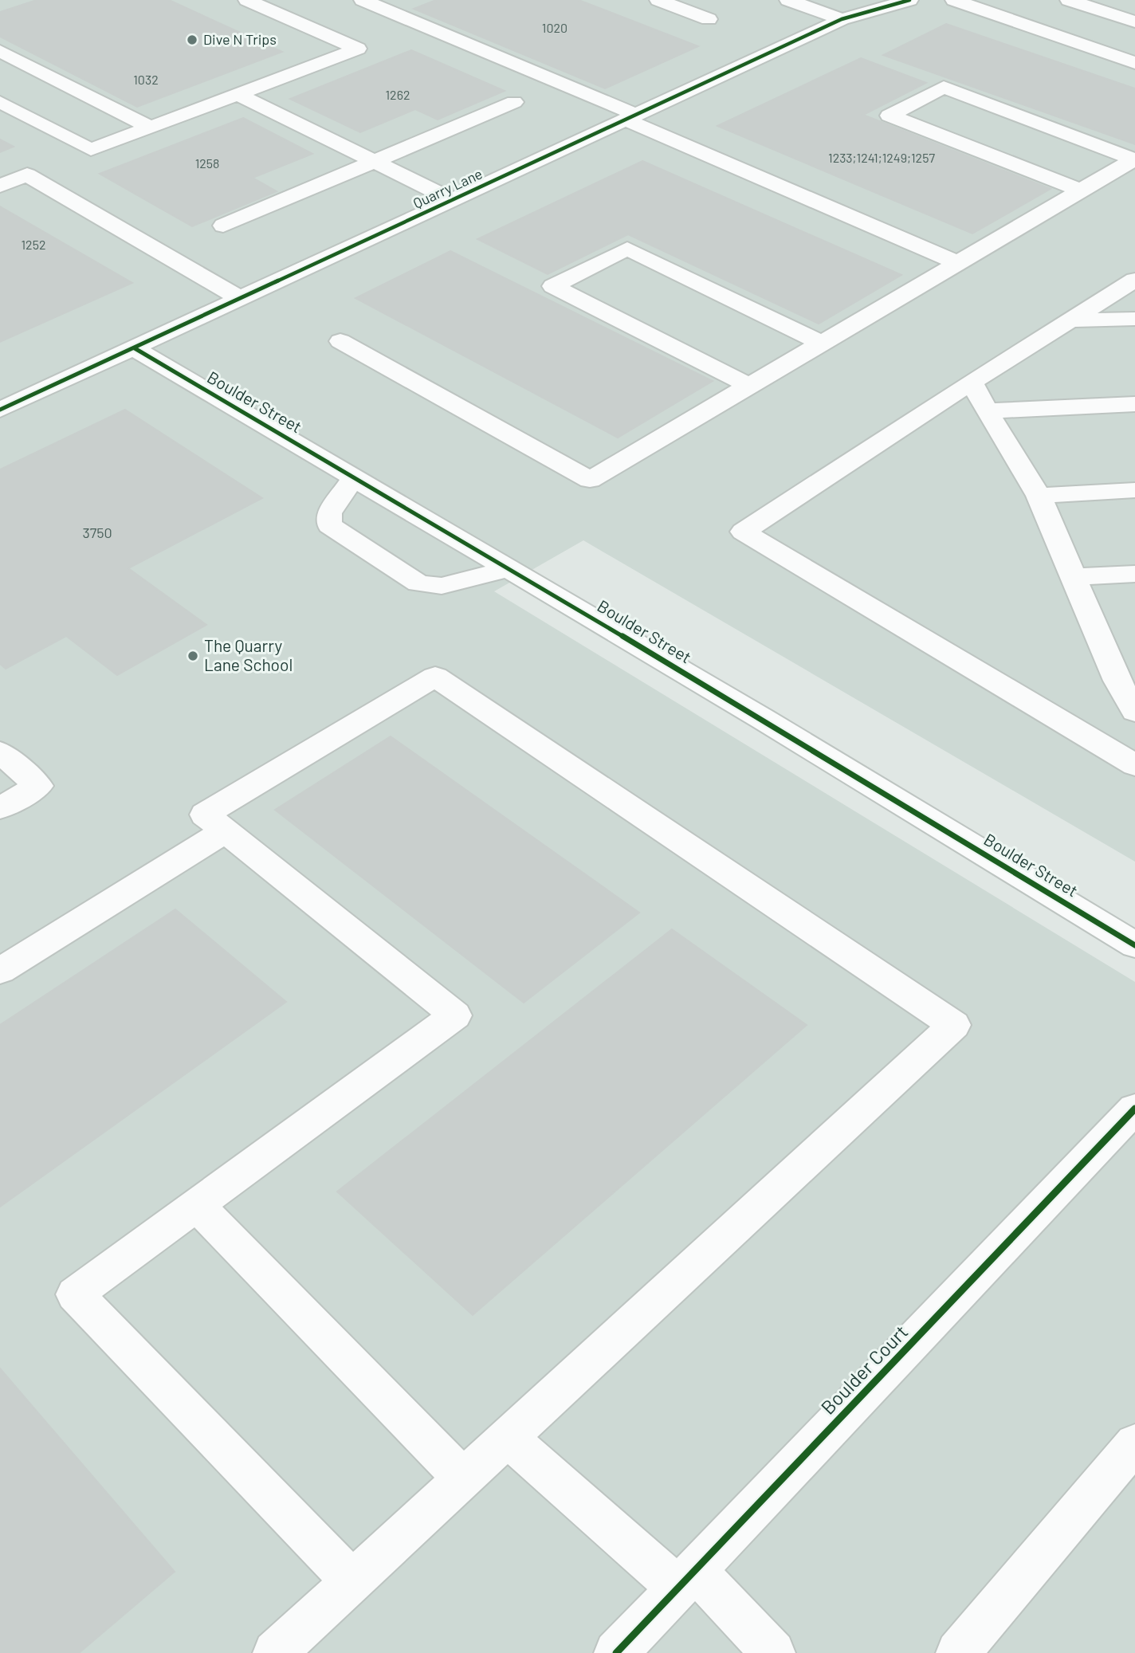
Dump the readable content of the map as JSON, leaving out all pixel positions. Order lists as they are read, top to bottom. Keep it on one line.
{"streets":{"street":["Quarry Lane","Boulder Street","Boulder Court"]},"crossings":[["Quarry Lane","Boulder Street"]],"places":["Dive N Trips","The Quarry Lane School"],"house_numbers":["1020","1032","1262","1233;1241;1249;1257","1258","1252","3750"]}
